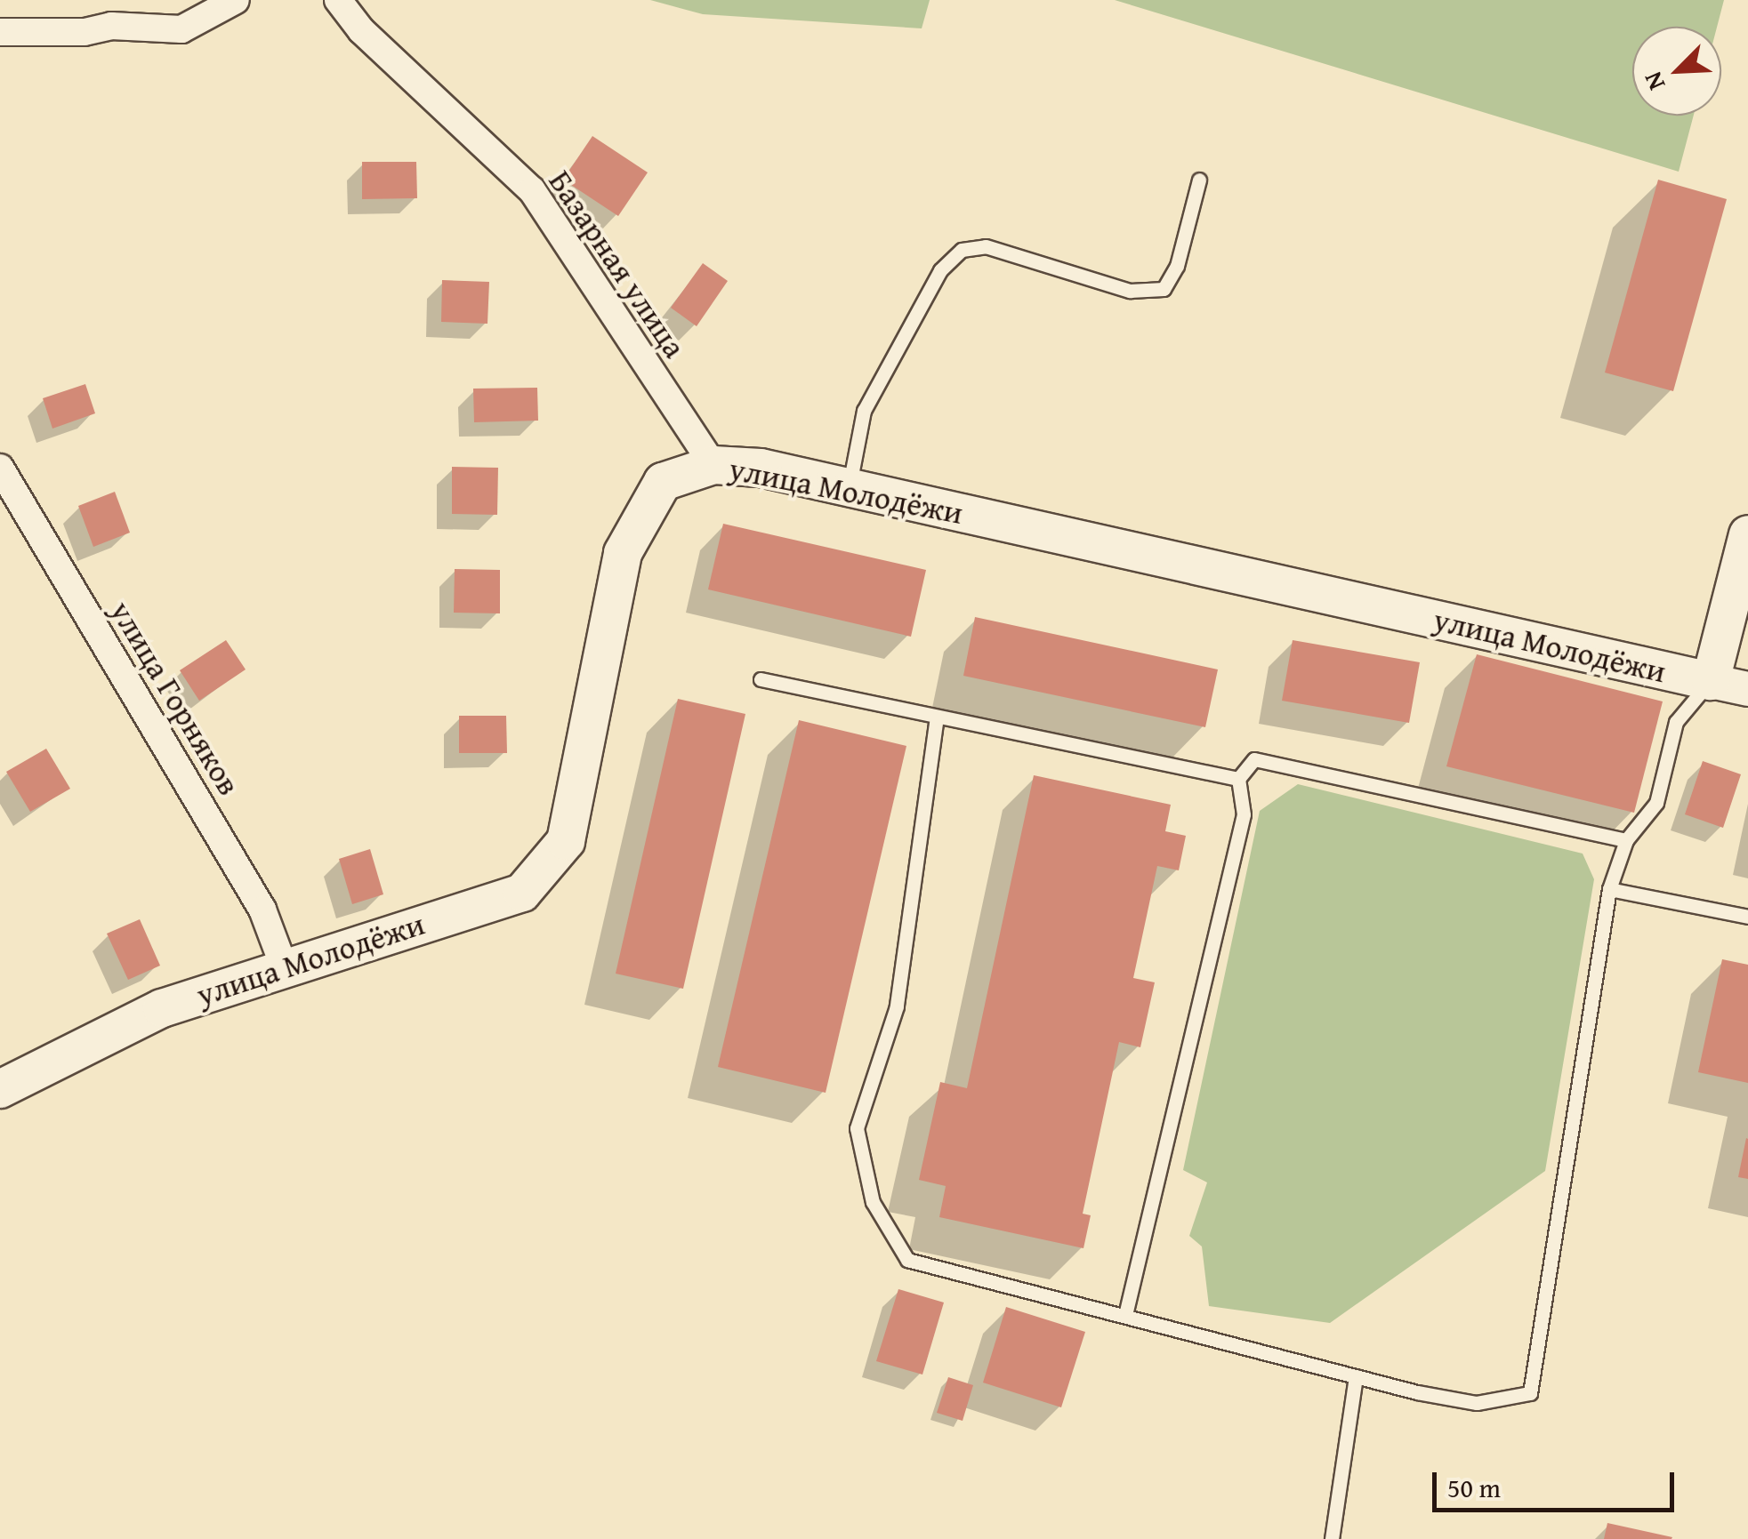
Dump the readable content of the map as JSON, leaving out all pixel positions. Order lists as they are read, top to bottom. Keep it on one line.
{"streets":{"main road":["улица Молодёжи"],"street":["Базарная улица","улица Горняков"]},"crossings":[["Базарная улица","улица Молодёжи"],["улица Молодёжи","улица Горняков"]],"scale_bar":"50 m","north":"bottom left"}
